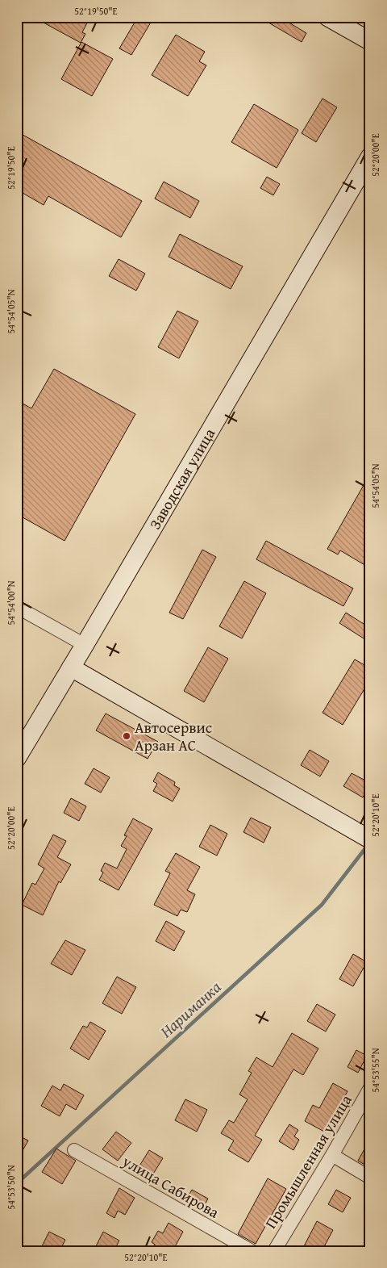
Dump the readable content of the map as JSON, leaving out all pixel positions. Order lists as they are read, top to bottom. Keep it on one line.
{"streets":{"street":["Заводская улица","Промышленная улица","улица Сабирова"]},"water":["Нариманка"],"places":["Автосервис Арзан АС"],"coordinates":["52°19'50\"E","52°20'00\"E","54°54'05\"N","54°54'00\"N","52°20'10\"E","54°53'55\"N","54°53'50\"N"]}
